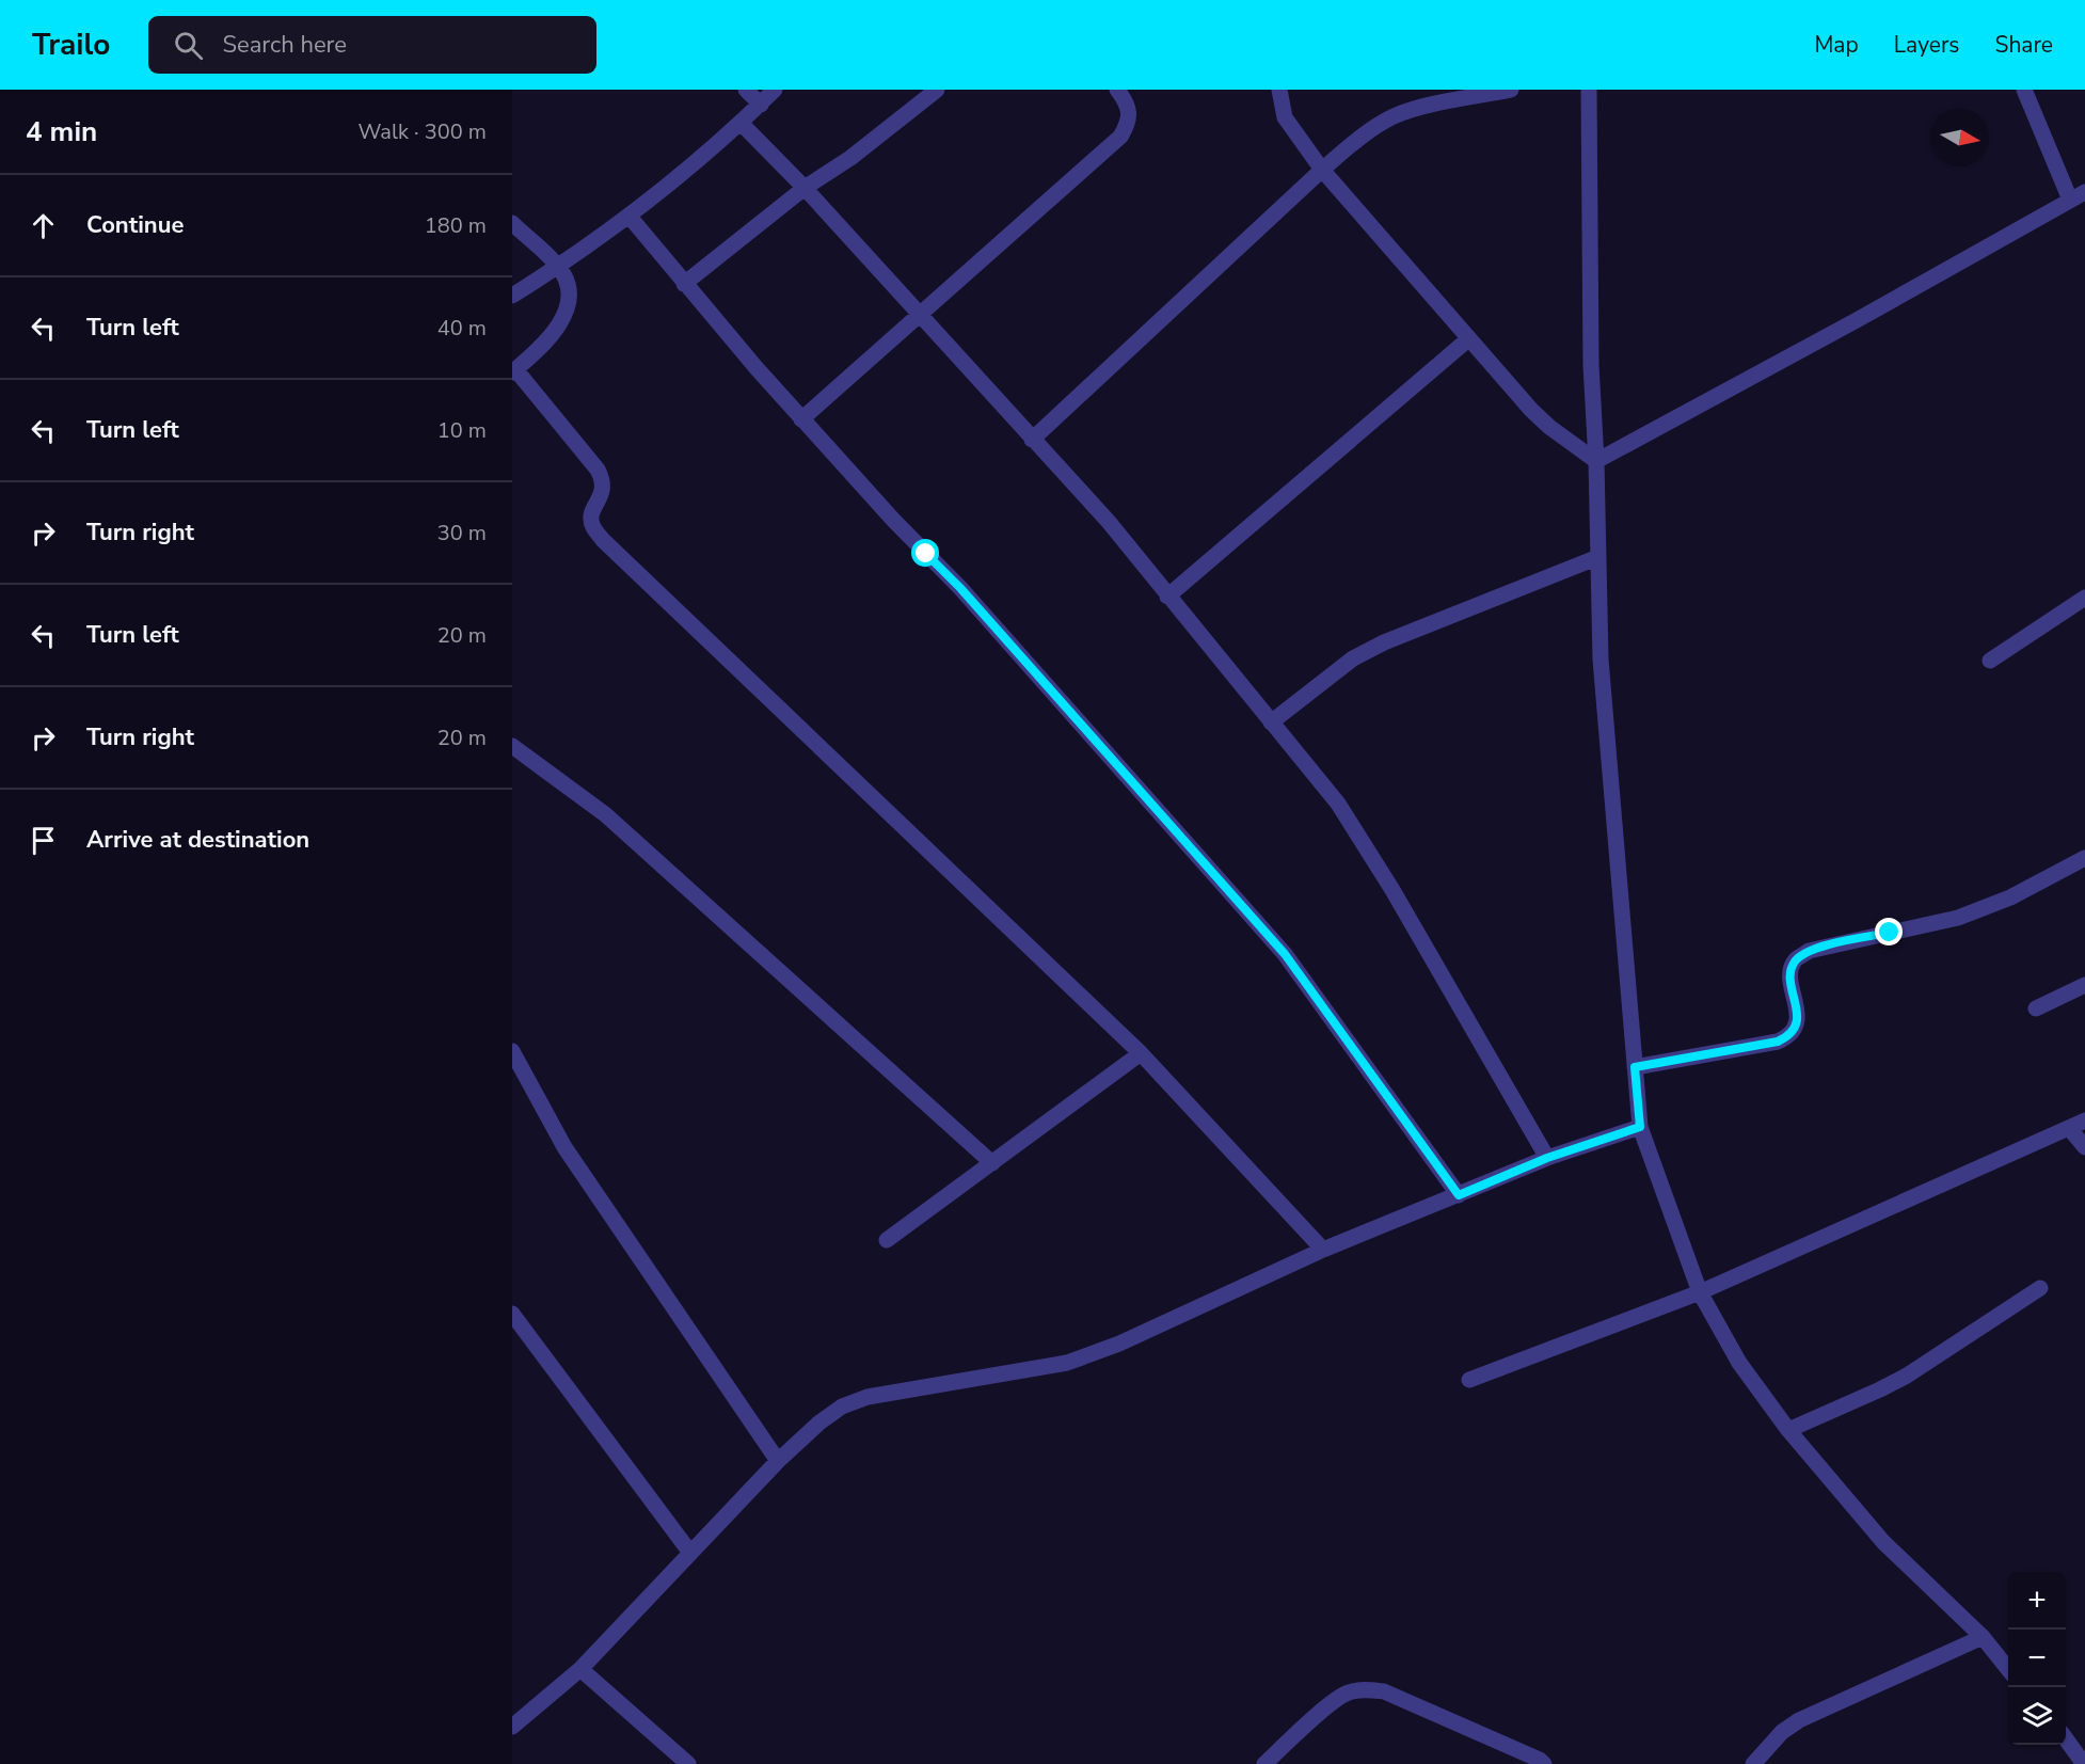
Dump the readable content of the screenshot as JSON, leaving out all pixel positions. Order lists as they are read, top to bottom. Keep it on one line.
{"north":"right","page":{"header":"Trailo","search":"Search here","nav":["Map","Layers","Share"],"heading":["4 min","Walk · 300 m"],"list":[["Continue","180 m"],["Turn left","40 m"],["Turn left","10 m"],["Turn right","30 m"],["Turn left","20 m"],["Turn right","20 m"],"Arrive at destination"],"map_buttons":["+","−"]}}
